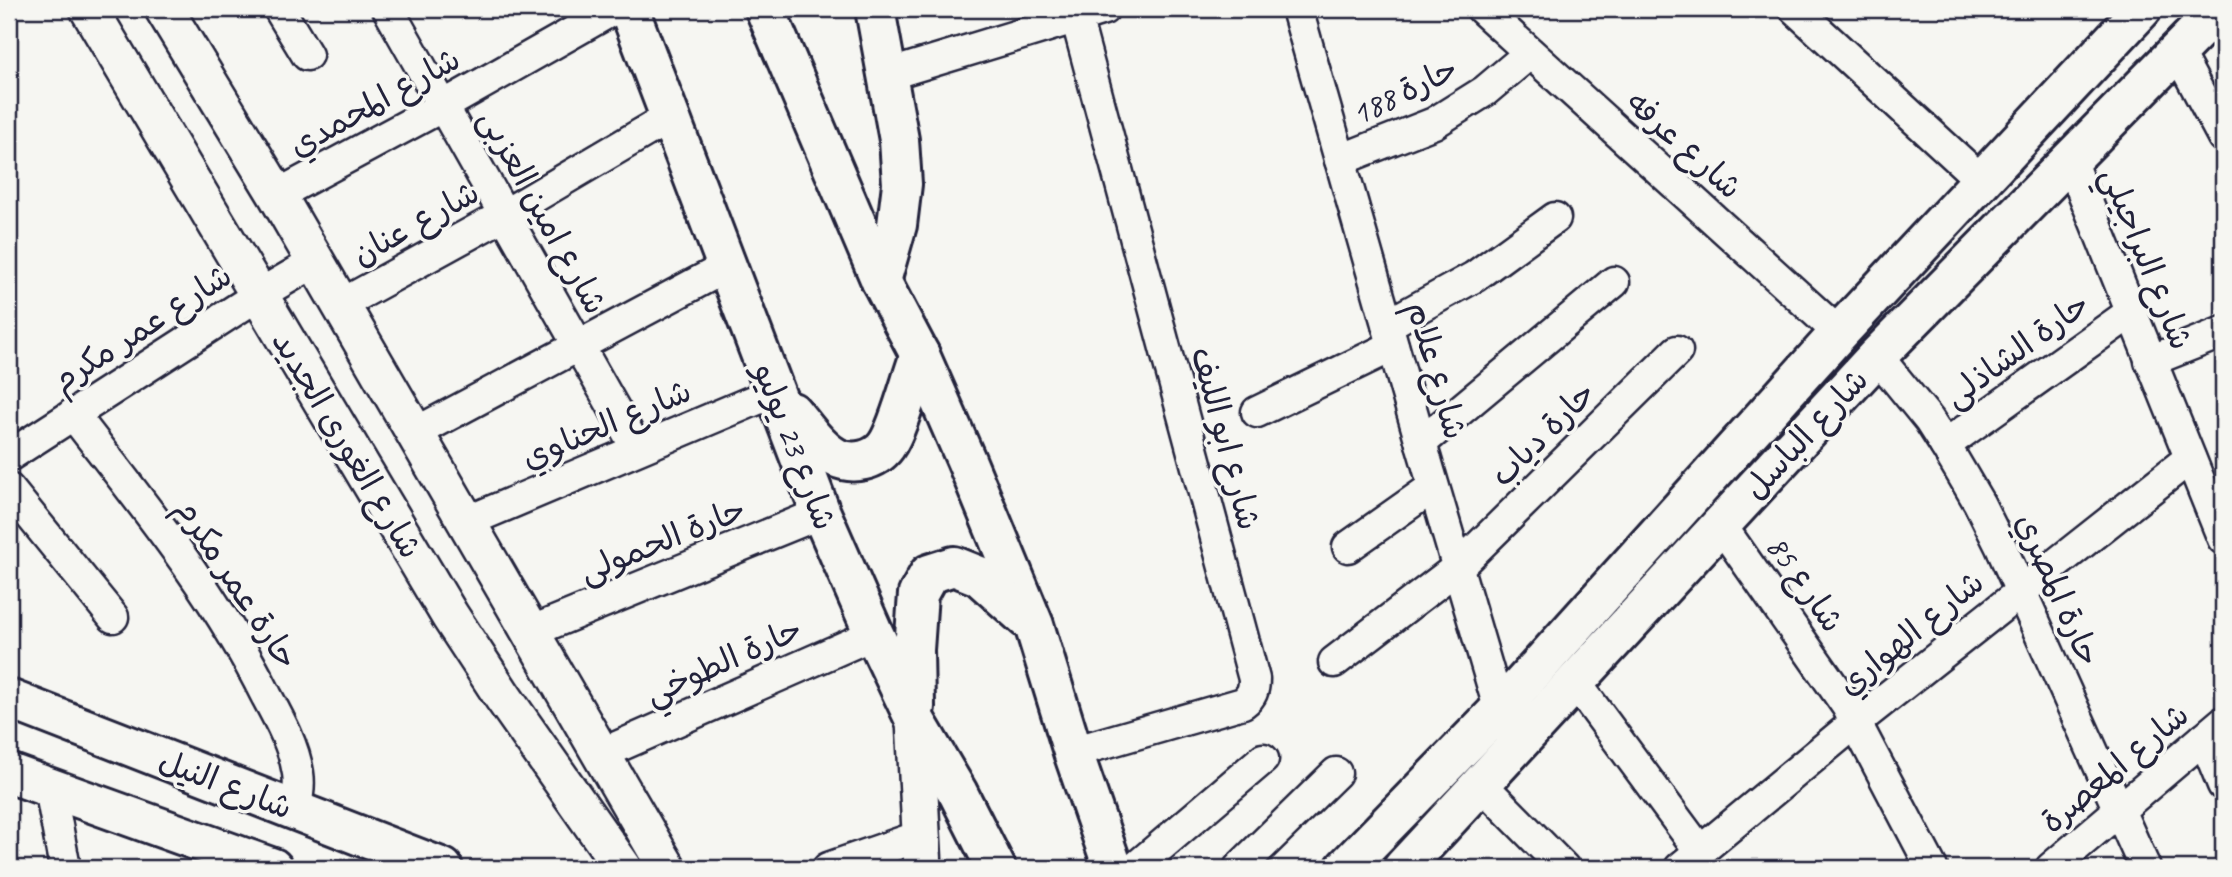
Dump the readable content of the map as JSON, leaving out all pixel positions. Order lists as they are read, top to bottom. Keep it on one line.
{"streets":{"main road":["شارع الباسل","شارع 23 يوليو","شارع النيل"],"street":["حارة 188","شارع المحمدي","شارع عرفه","شارع امين العزبى","شارع عنان","شارع البراجيلي","شارع عمر مكرم","حارة الشاذلى","شارع علام","شارع الحناوي","حارة دياب","شارع ابو الليف","شارع الغورى الجديد","حارة الحمولى","حارة عمر مكرم","شارع 85","حارة المصري","شارع الهواري","حارة الطوخي","شارع المعصرة"]},"crossings":[["حارة 188","شارع عرفه"],["حارة 188","شارع علام"],["شارع المحمدي","شارع امين العزبى"],["شارع المحمدي","شارع الغورى الجديد"],["شارع المحمدي","شارع 23 يوليو"],["شارع عرفه","شارع الباسل"],["شارع امين العزبى","شارع عنان"],["شارع امين العزبى","شارع الحناوي"],["شارع عنان","شارع الغورى الجديد"],["شارع عنان","شارع 23 يوليو"],["شارع البراجيلي","حارة الشاذلى"],["شارع البراجيلي","شارع الباسل"],["شارع البراجيلي","شارع الهواري"],["شارع عمر مكرم","شارع الغورى الجديد"],["شارع عمر مكرم","حارة عمر مكرم"],["حارة الشاذلى","حارة المصري"],["شارع علام","حارة دياب"],["شارع علام","شارع الباسل"],["شارع الحناوي","شارع الغورى الجديد"],["شارع الحناوي","شارع 23 يوليو"],["شارع الباسل","شارع 85"],["شارع الباسل","حارة المصري"],["شارع الغورى الجديد","حارة الحمولى"],["شارع الغورى الجديد","حارة الطوخي"],["شارع 23 يوليو","حارة الحمولى"],["شارع 23 يوليو","حارة الطوخي"],["حارة عمر مكرم","شارع النيل"],["شارع 85","شارع الهواري"],["حارة المصري","شارع الهواري"],["حارة المصري","شارع المعصرة"]]}
